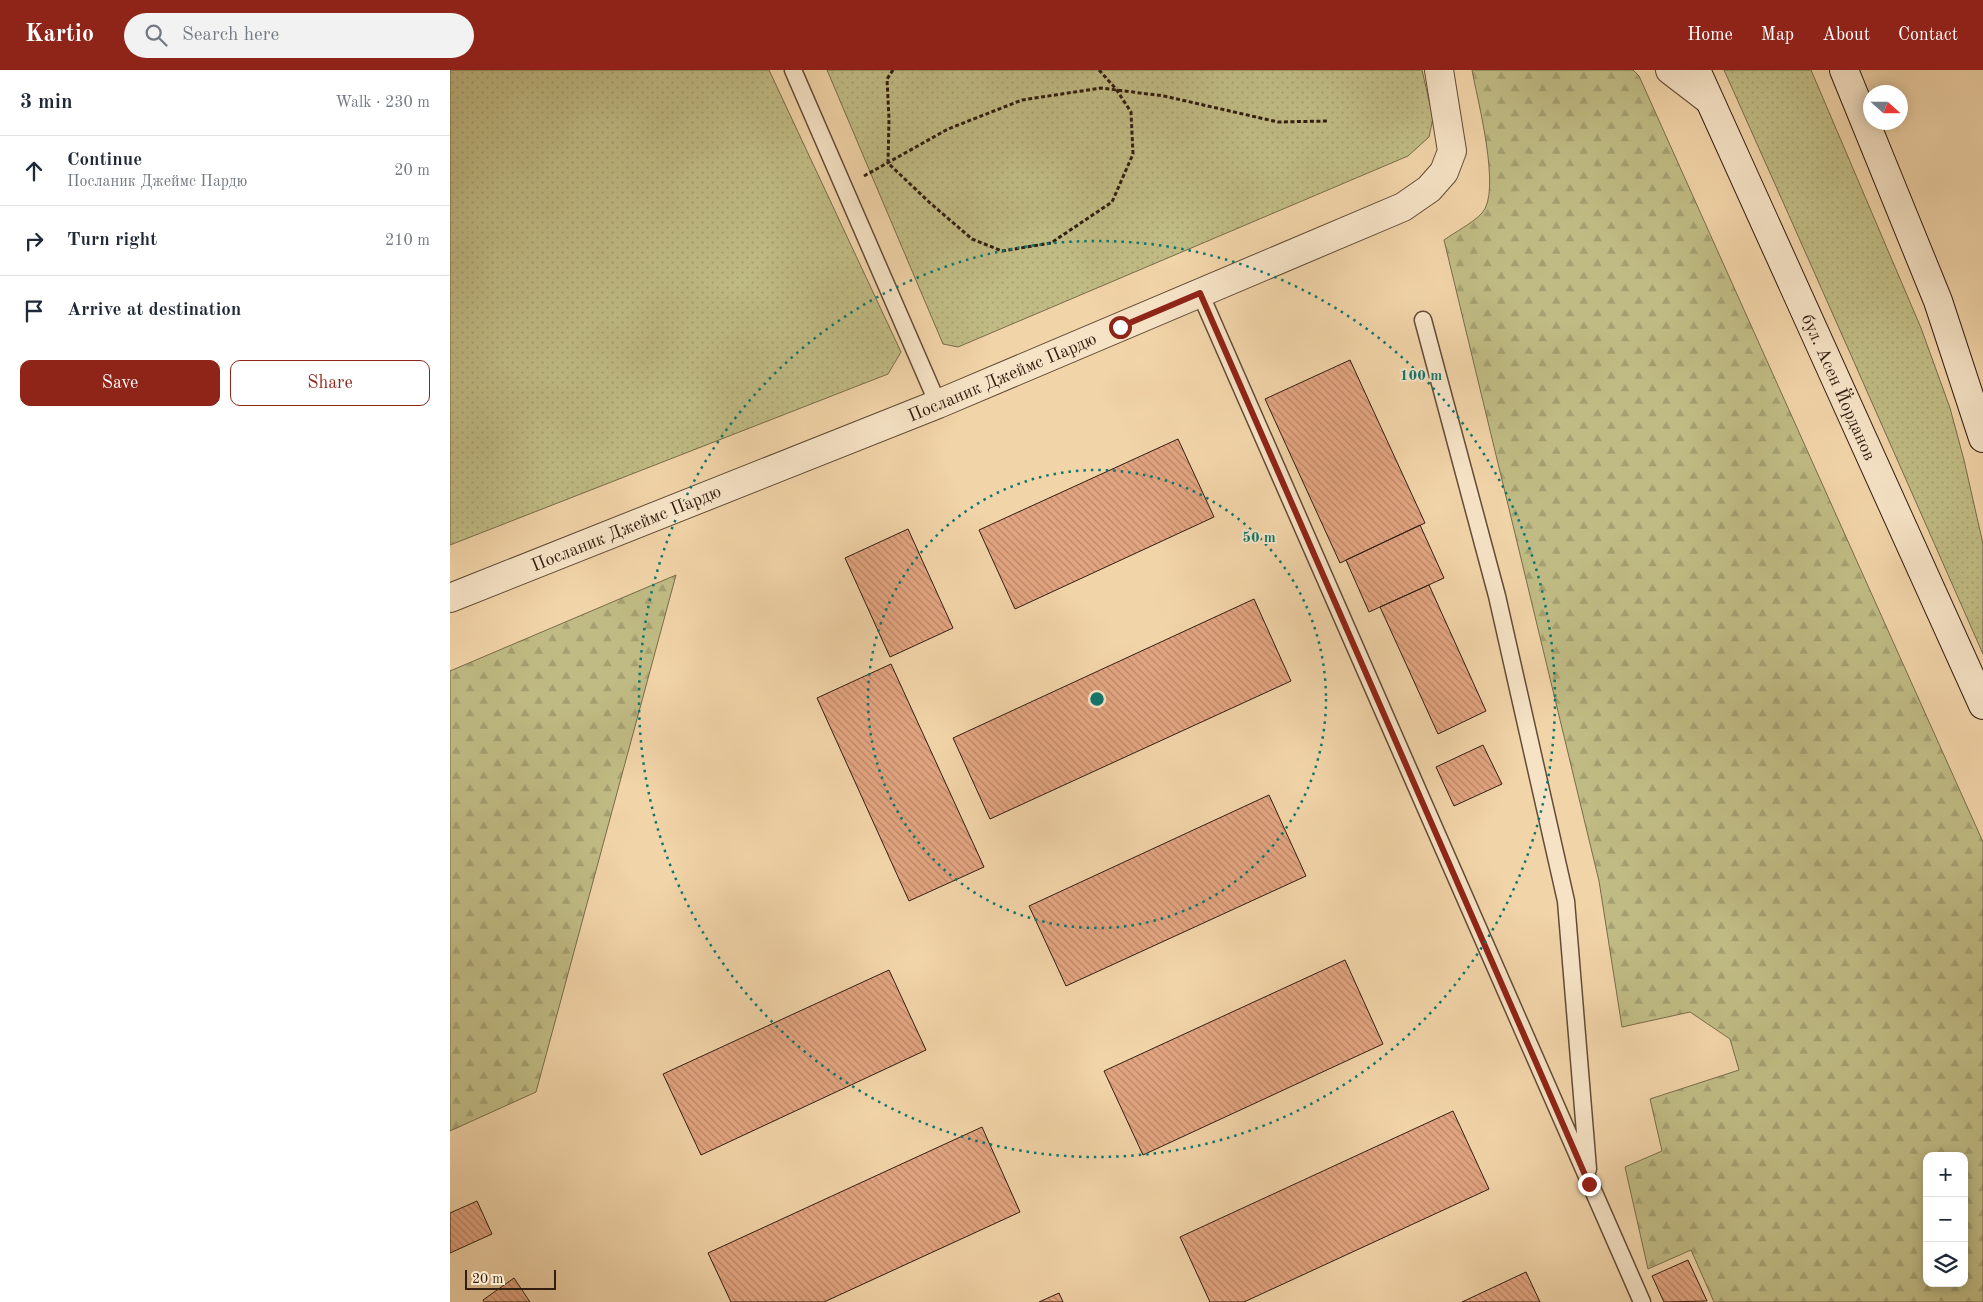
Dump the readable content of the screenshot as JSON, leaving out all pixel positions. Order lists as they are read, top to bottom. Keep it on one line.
{"streets":{"street":["Посланик Джеймс Пардю","бул. Асен Йорданов"]},"scale_bar":"20 m","north":"right","page":{"header":"Kartio","search":"Search here","nav":["Home","Map","About","Contact"],"heading":["3 min","Walk · 230 m"],"list":[["Continue","Посланик Джеймс Пардю","20 m"],["Turn right","210 m"],"Arrive at destination"],"buttons":["Save","Share"],"map_buttons":["+","−"],"scale":"20 m"},"rings":["100 m","50 m"]}
